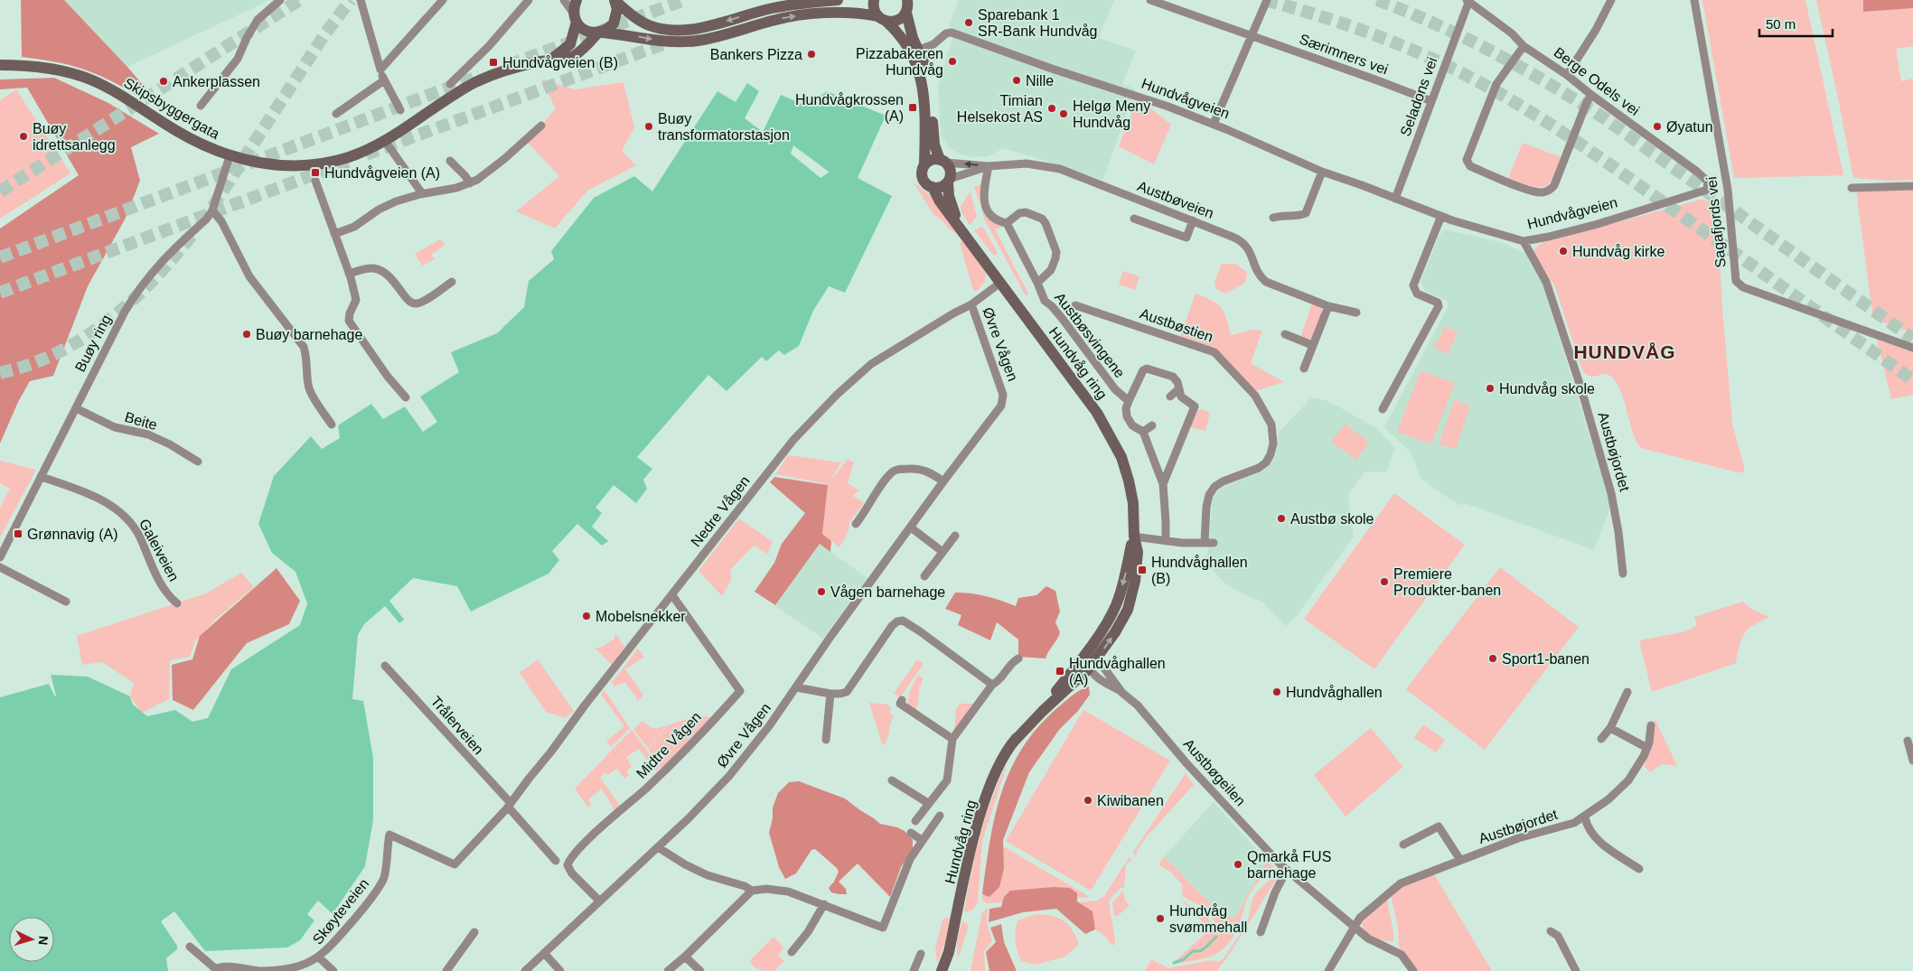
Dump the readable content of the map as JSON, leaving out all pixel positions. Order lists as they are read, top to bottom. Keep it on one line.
{"streets":{"main road":["Skipsbyggergata","Hundvåg ring"],"street":["Særimners vei","Berge Odels vei","Seladons vei","Hundvågveien","Austbøveien","Sagafjords vei","Austbøstien","Austbøsvingene","Buøy ring","Øvre Vågen","Beite","Austbøjordet","Nedre Vågen","Galeiveien","Trålerveien","Midtre Vågen","Austbøgeilen","Skøyteveien"]},"crossings":[["Berge Odels vei","Seladons vei"],["Berge Odels vei","Hundvågveien"],["Seladons vei","Hundvågveien"],["Hundvågveien","Austbøjordet"],["Skipsbyggergata","Buøy ring"],["Austbøveien","Austbøsvingene"],["Austbøveien","Hundvåg ring"],["Buøy ring","Beite"],["Buøy ring","Galeiveien"],["Øvre Vågen","Nedre Vågen"],["Øvre Vågen","Midtre Vågen"],["Hundvåg ring","Nedre Vågen"],["Hundvåg ring","Austbøgeilen"],["Austbøjordet","Austbøgeilen"],["Nedre Vågen","Trålerveien"],["Nedre Vågen","Midtre Vågen"],["Nedre Vågen","Skøyteveien"]],"districts":["HUNDVÅG"],"places":{"other":["Sparebank 1 SR-Bank Hundvåg","Bankers Pizza","Pizzabakeren Hundvåg","Nille","Ankerplassen","Timian Helsekost AS","Helgø Meny Hundvåg","Buøy transformatorstasjon","Øyatun","Buøy idrettsanlegg","Hundvåg kirke","Buøy barnehage","Hundvåg skole","Austbø skole","Premiere Produkter-banen","Vågen barnehage","Mobelsnekker","Sport1-banen","Hundvåghallen","Kiwibanen","Qmarkå FUS barnehage","Hundvåg svømmehall"],"transit":["Hundvågveien (B)","Hundvågkrossen (A)","Hundvågveien (A)","Grønnavig (A)","Hundvåghallen (B)","Hundvåghallen (A)"]},"scale_bar":"50 m","north":"right"}
